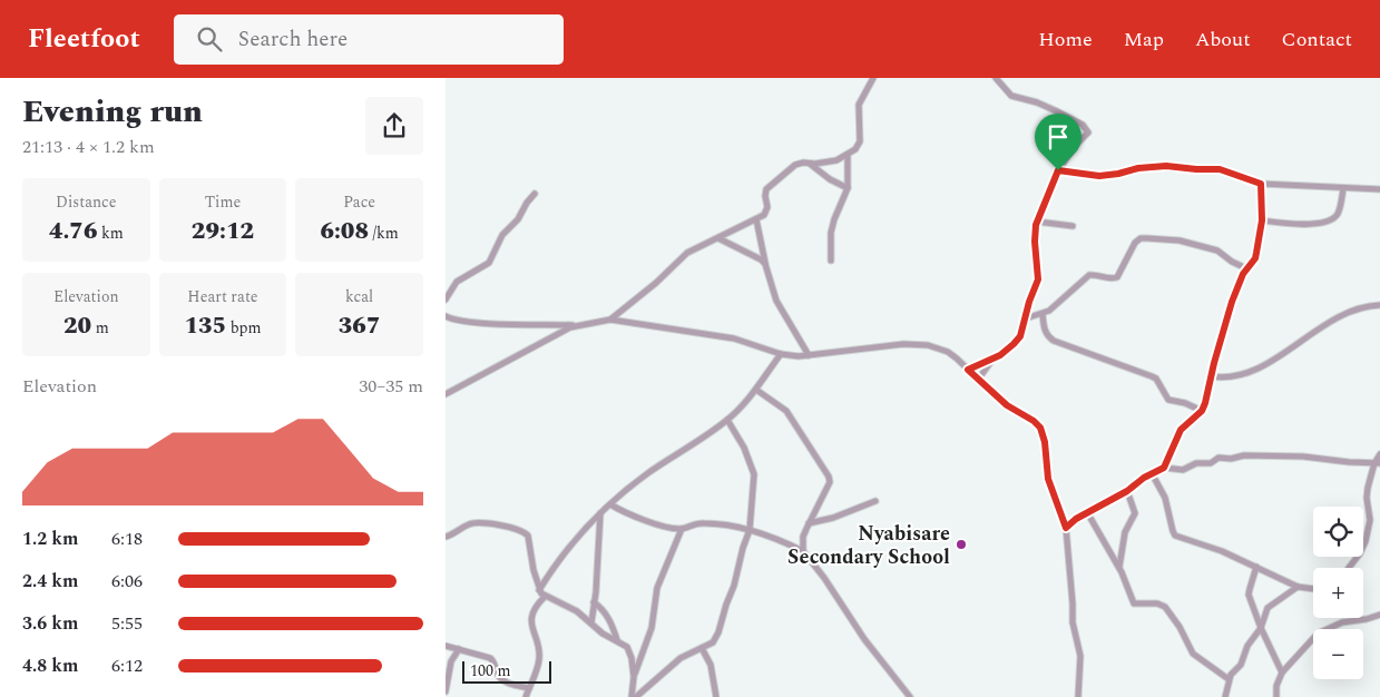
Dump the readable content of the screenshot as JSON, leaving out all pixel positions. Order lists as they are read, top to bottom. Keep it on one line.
{"places":["Nyabisare Secondary School"],"scale_bar":"100 m","page":{"header":"Fleetfoot","search":"Search here","nav":["Home","Map","About","Contact"],"heading":["Evening run","21:13 · 4 × 1.2 km"],"stats":[["Distance","4.76 km"],["Time","29:12"],["Pace","6:08 /km"],["Elevation","20 m"],["Heart rate","135 bpm"],["kcal","367"]],"chart":["Elevation","30–35 m"],"map_buttons":["+","−"],"list":[{"name":"1.2 km","note":"6:18"},{"name":"2.4 km","note":"6:06"},{"name":"3.6 km","note":"5:55"},{"name":"4.8 km","note":"6:12"}],"scale":"100 m"}}
